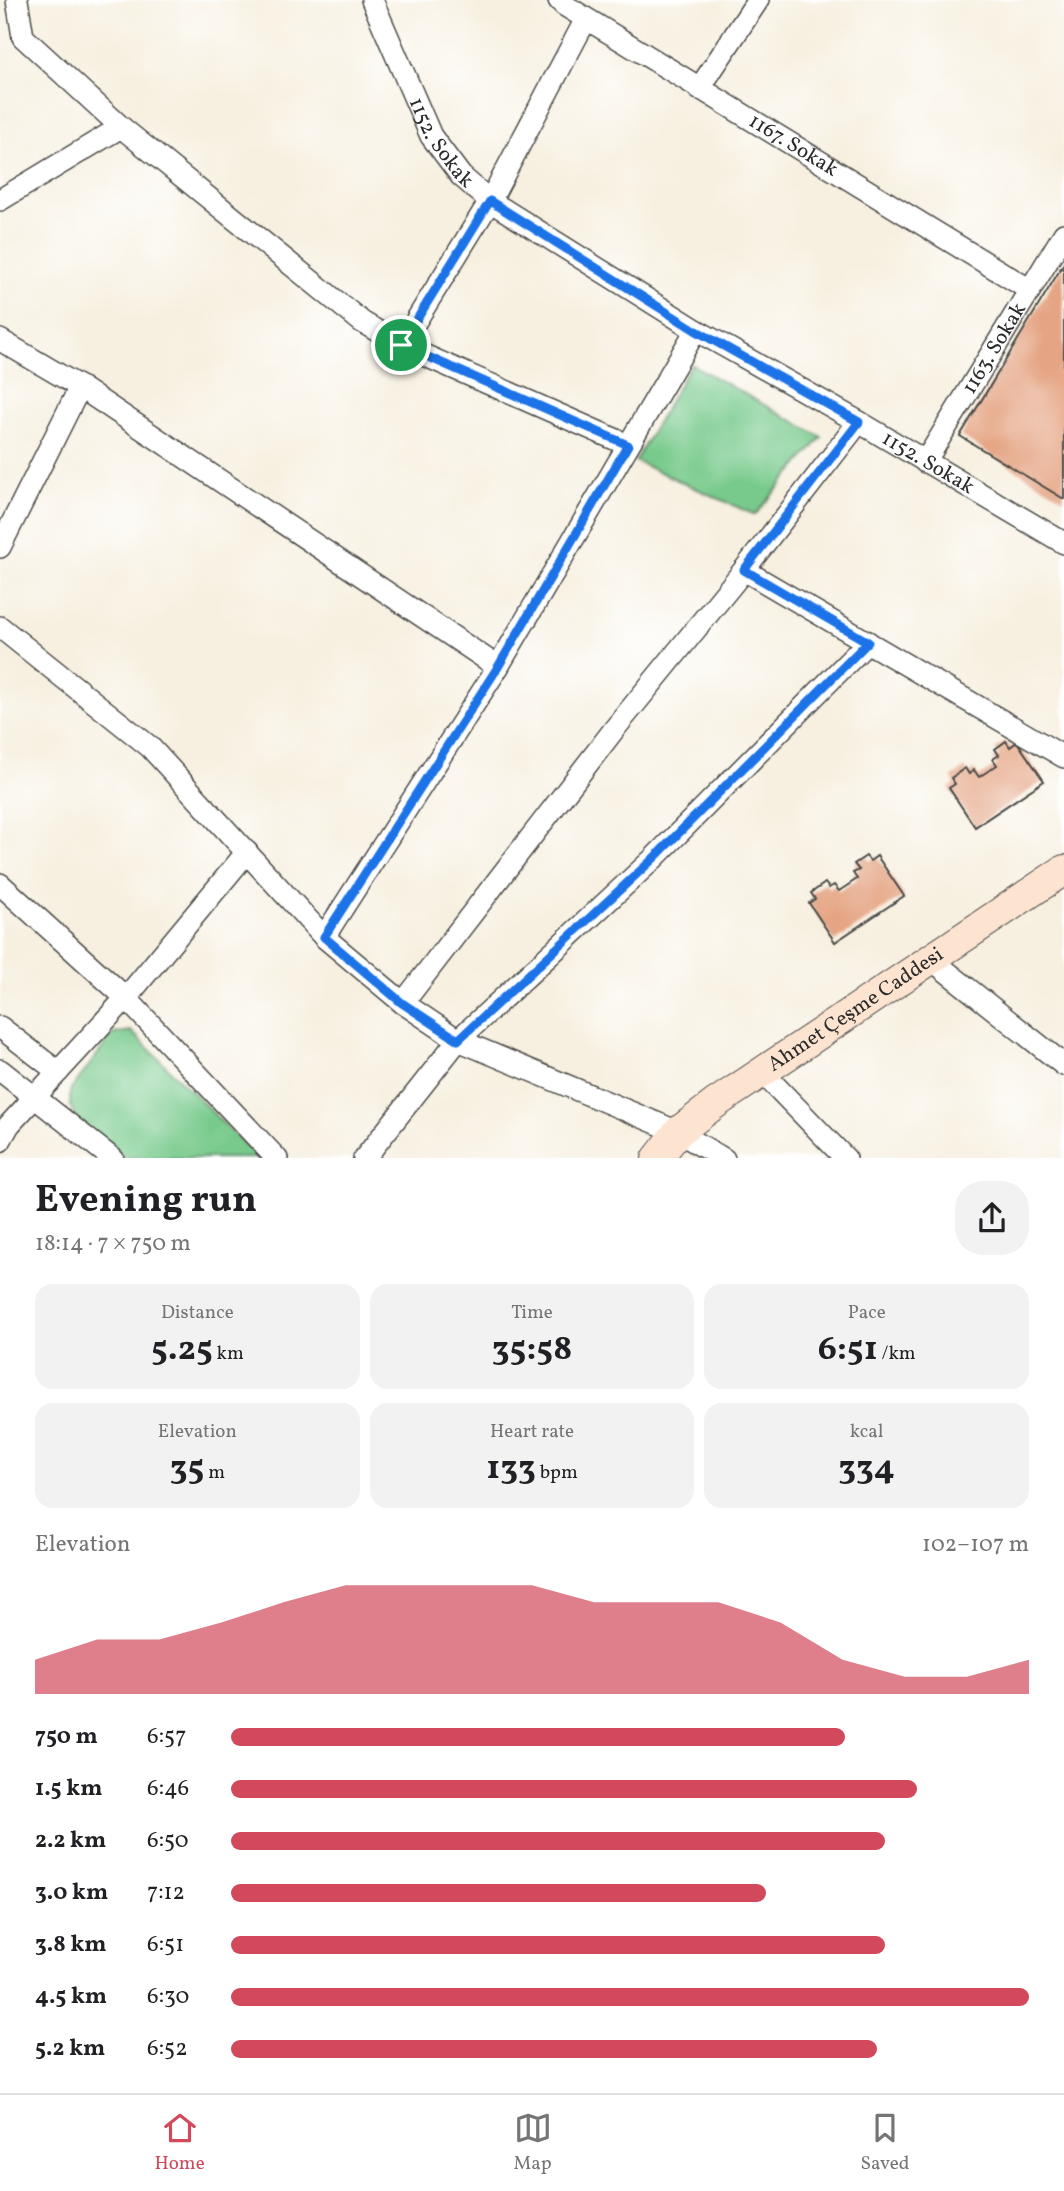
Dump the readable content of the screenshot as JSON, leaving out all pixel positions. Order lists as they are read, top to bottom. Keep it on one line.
{"streets":{"street":["1152. Sokak","1167. Sokak","1163. Sokak","Ahmet Çeşme Caddesi"]},"crossings":[["1152. Sokak","1163. Sokak"],["1167. Sokak","1163. Sokak"]],"page":{"heading":["Evening run","18:14 · 7 × 750 m"],"stats":[["Distance","5.25 km"],["Time","35:58"],["Pace","6:51 /km"],["Elevation","35 m"],["Heart rate","133 bpm"],["kcal","334"]],"chart":["Elevation","102–107 m"],"list":[{"name":"750 m","note":"6:57"},{"name":"1.5 km","note":"6:46"},{"name":"2.2 km","note":"6:50"},{"name":"3.0 km","note":"7:12"},{"name":"3.8 km","note":"6:51"},{"name":"4.5 km","note":"6:30"},{"name":"5.2 km","note":"6:52"}],"tabs":["Home","Map","Saved"]}}
